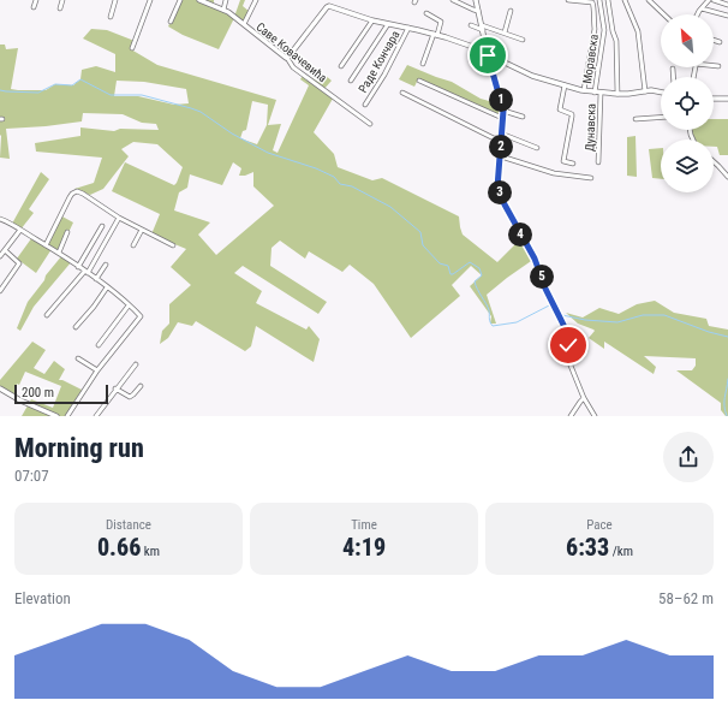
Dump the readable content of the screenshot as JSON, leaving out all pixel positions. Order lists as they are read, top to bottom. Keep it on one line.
{"streets":{"street":["Саве Ковачевића","Моравска","Раде Кончара","Дунавска"]},"scale_bar":"200 m","north":"top left","page":{"pins":["1","2","3","4","5"],"scale":"200 m","heading":["Morning run","07:07"],"stats":[["Distance","0.66 km"],["Time","4:19"],["Pace","6:33 /km"]],"chart":["Elevation","58–62 m"]}}
